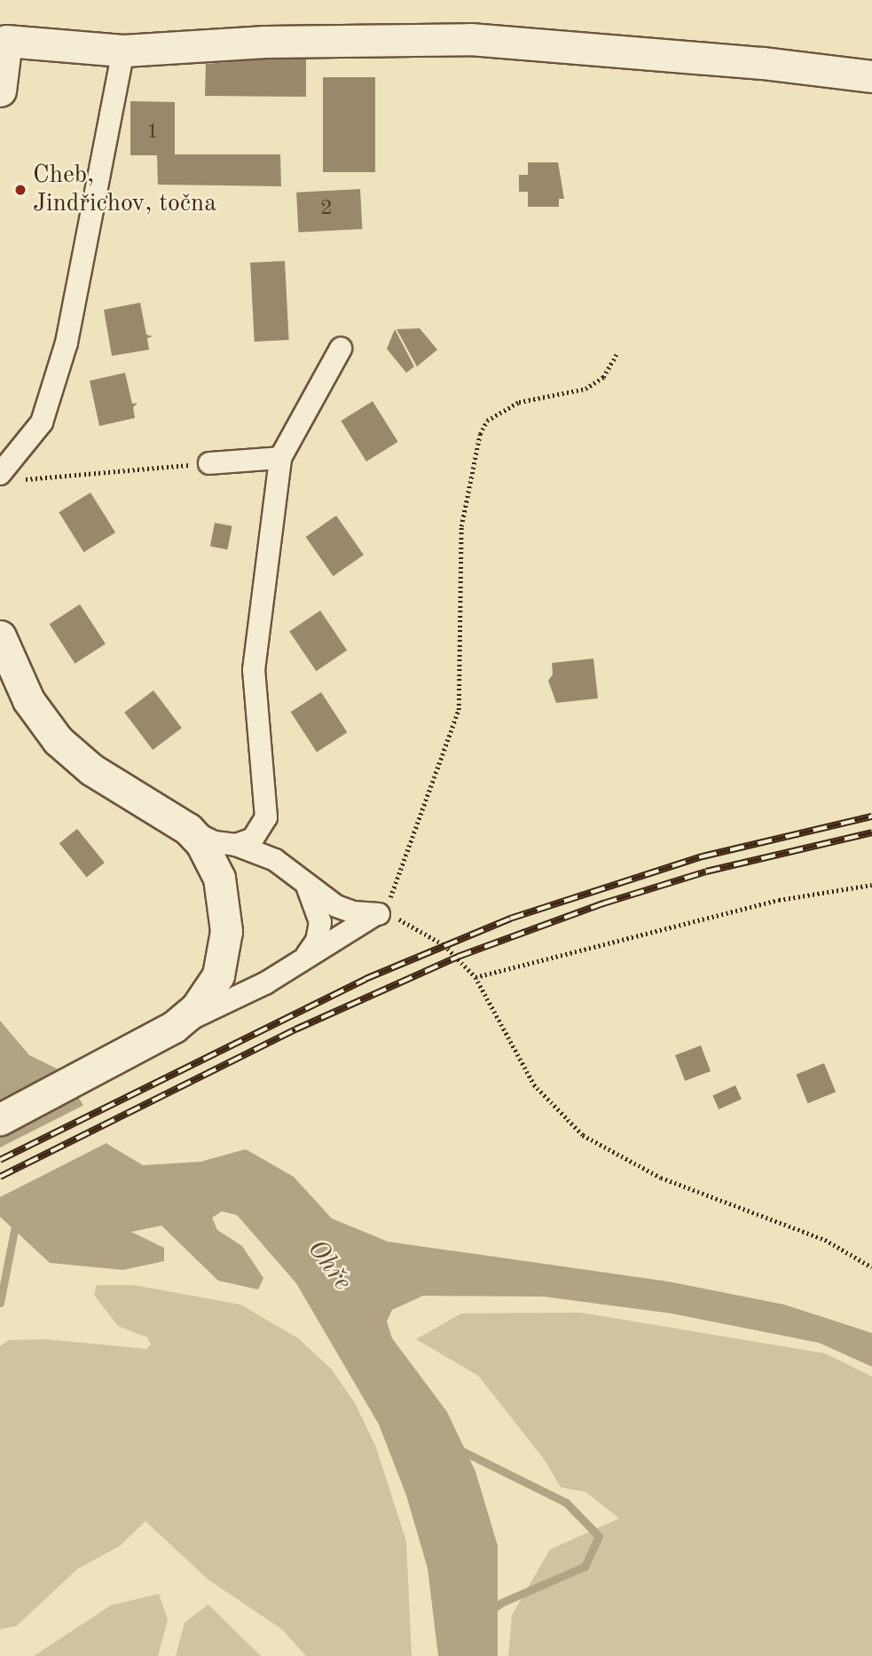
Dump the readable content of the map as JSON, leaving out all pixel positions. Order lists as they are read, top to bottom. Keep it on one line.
{"water":["Ohře"],"places":["Cheb, Jindřichov, točna"],"house_numbers":["1","2"]}
